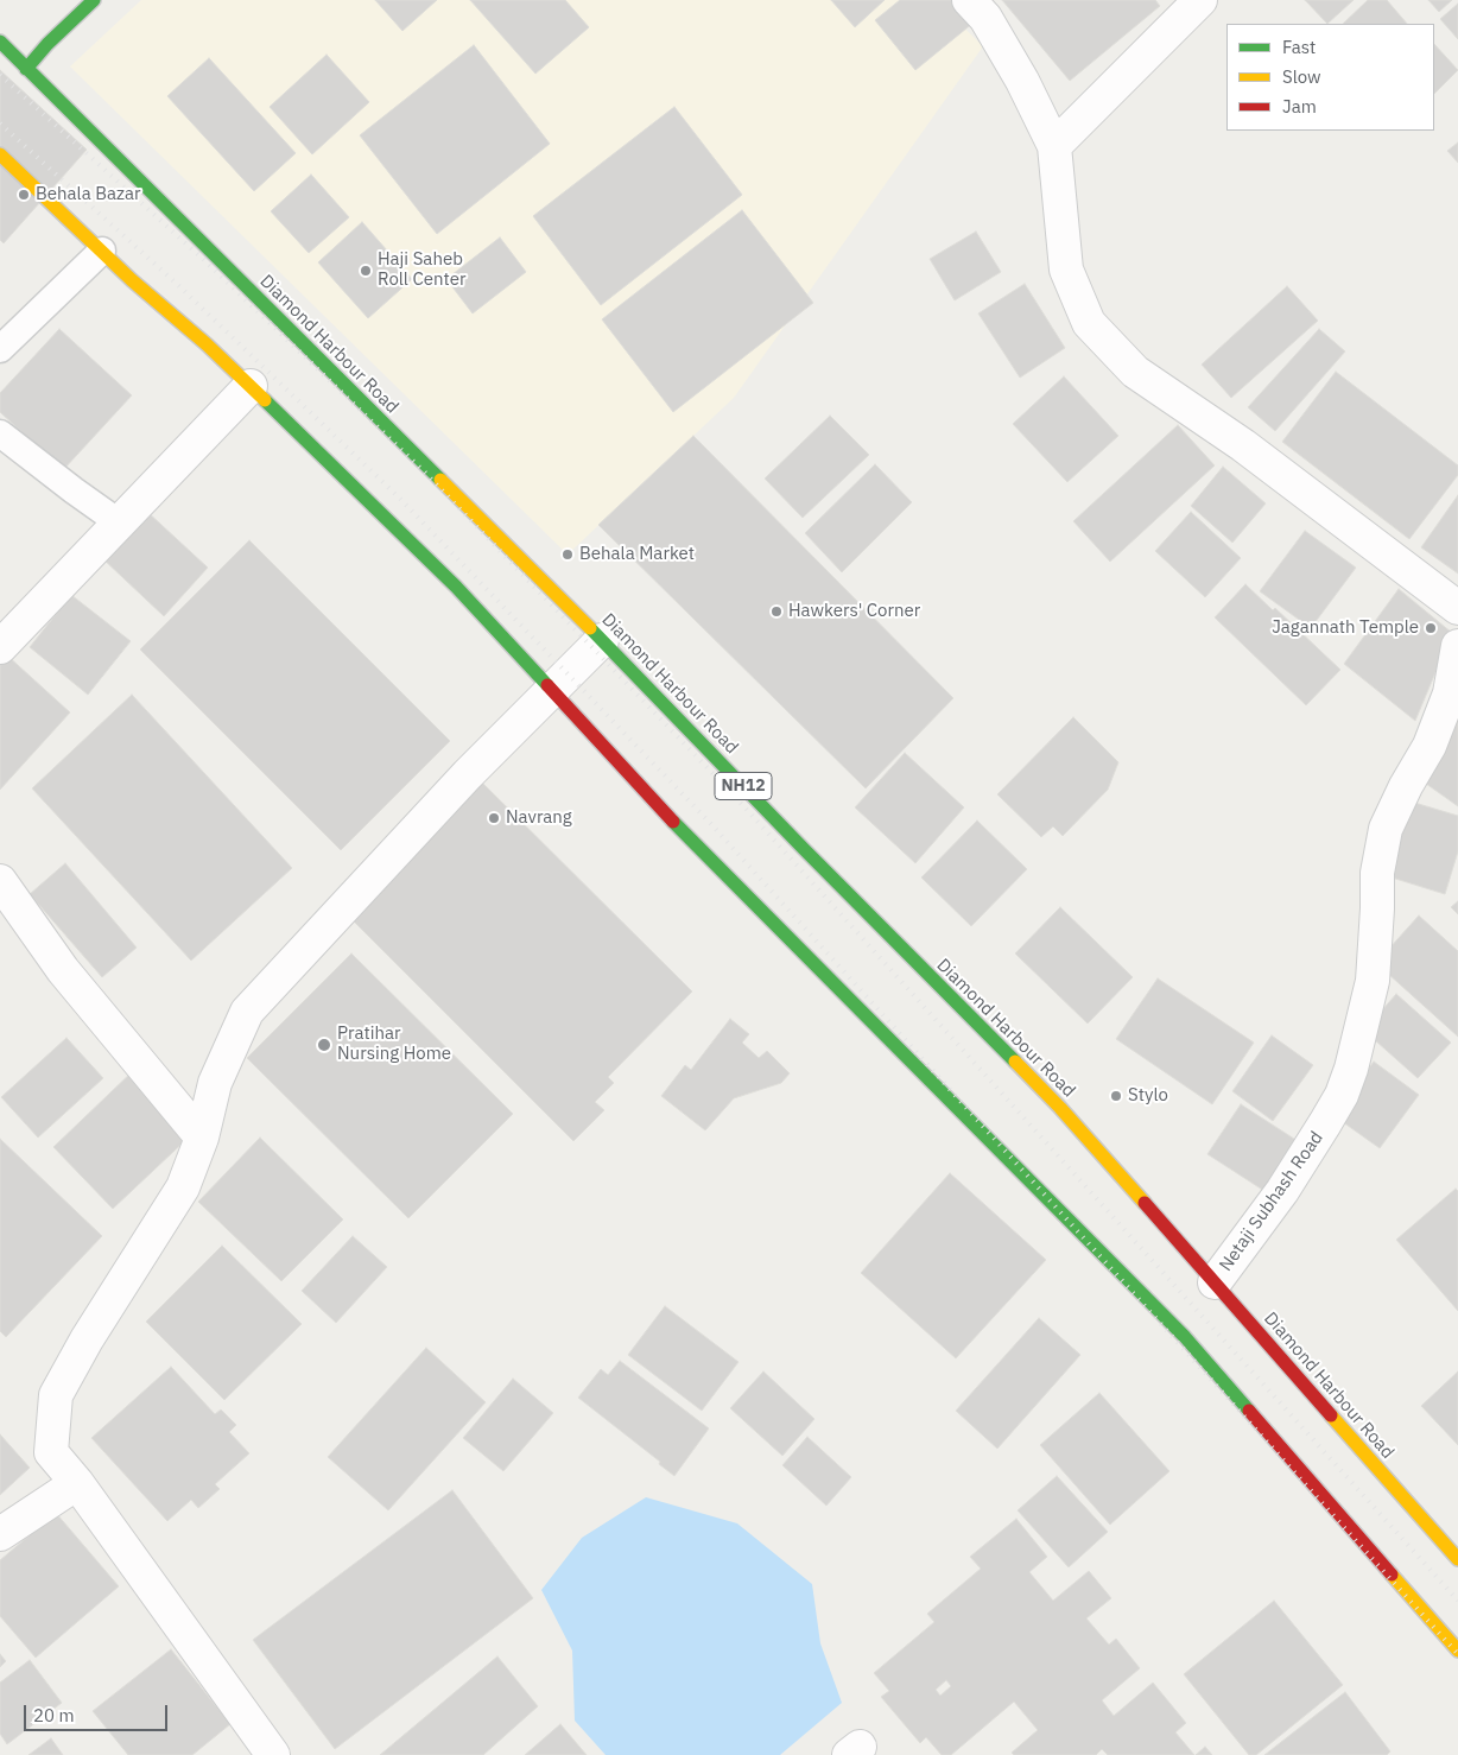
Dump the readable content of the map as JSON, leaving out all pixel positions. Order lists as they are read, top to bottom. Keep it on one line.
{"streets":{"main road":["Diamond Harbour Road","NH12"],"street":["Netaji Subhash Road"]},"crossings":[["Diamond Harbour Road","Netaji Subhash Road"]],"places":["Behala Bazar","Haji Saheb Roll Center","Behala Market","Hawkers' Corner","Jagannath Temple","Navrang","Pratihar Nursing Home","Stylo"],"legend":["Fast","Slow","Jam"],"scale_bar":"20 m"}
